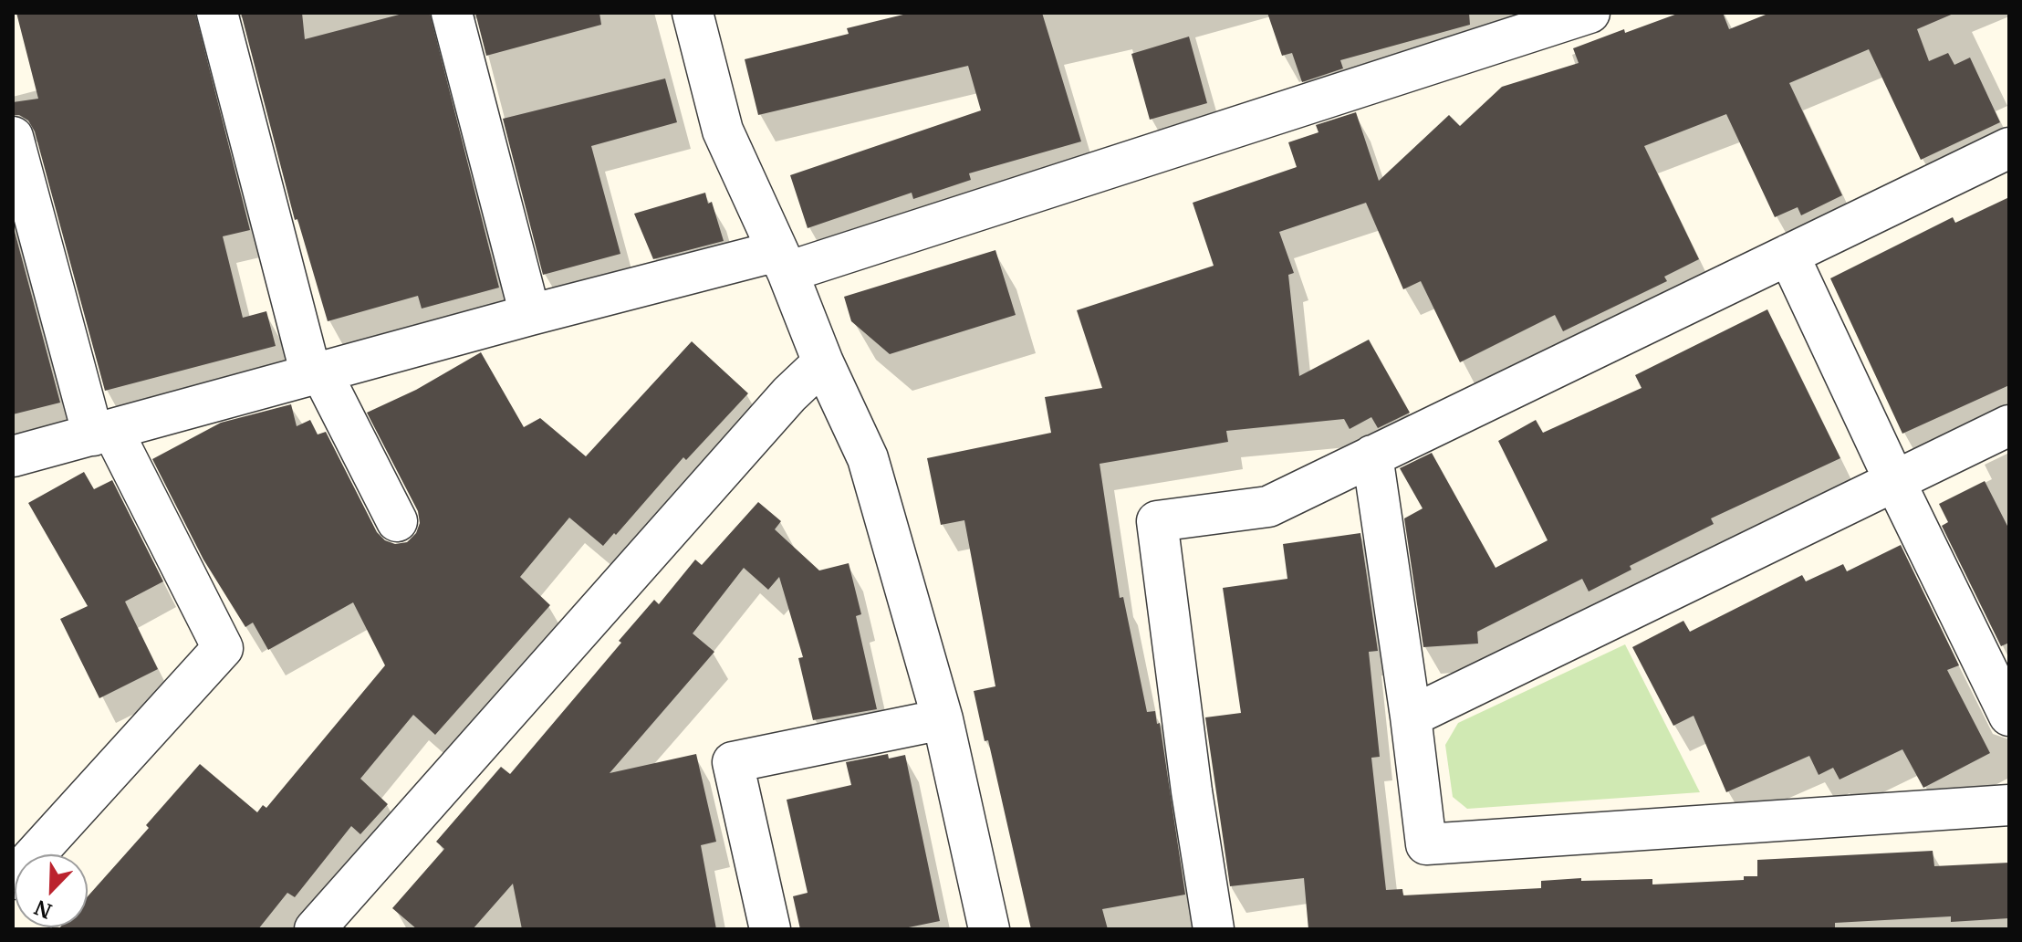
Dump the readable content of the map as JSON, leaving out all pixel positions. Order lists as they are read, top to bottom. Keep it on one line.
{"north":"bottom left"}
